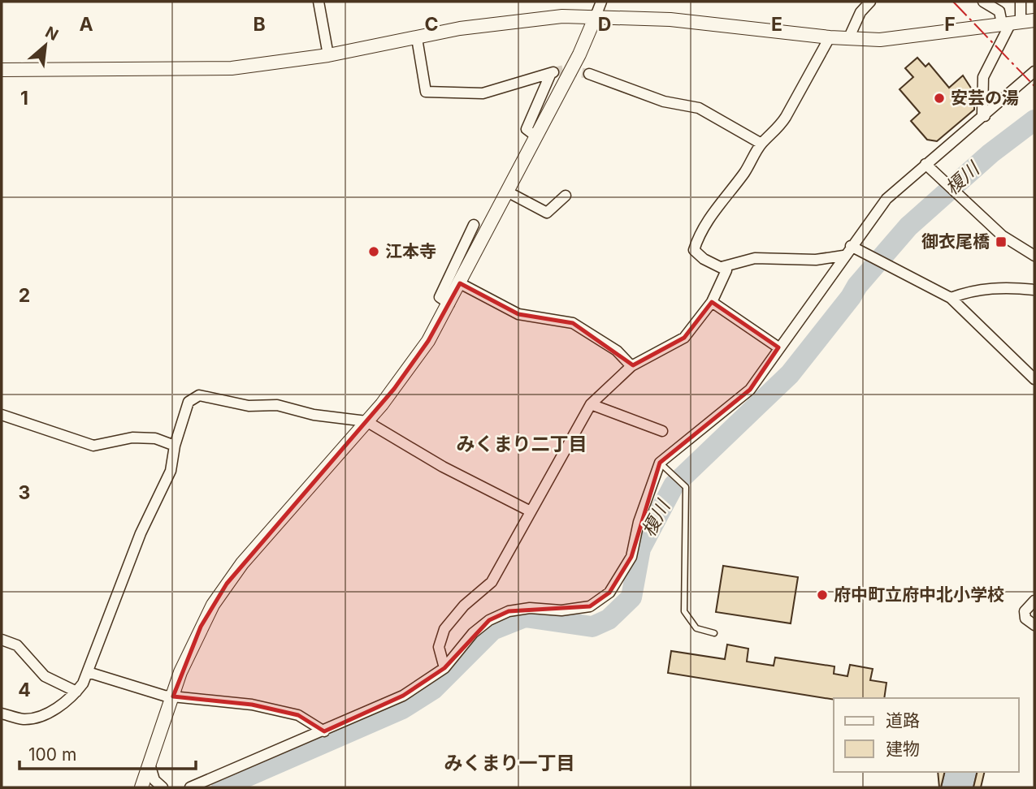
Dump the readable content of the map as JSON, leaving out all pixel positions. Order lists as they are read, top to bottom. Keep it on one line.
{"districts":["みくまり二丁目","みくまり一丁目"],"water":["榎川"],"places":{"other":["安芸の湯","江本寺","府中町立府中北小学校"],"transit":["御衣尾橋"]},"legend":["道路","建物"],"scale_bar":"100 m","north":"top right","grid":{"columns":["A","B","C","D","E","F"],"rows":["1","2","3","4"]}}
